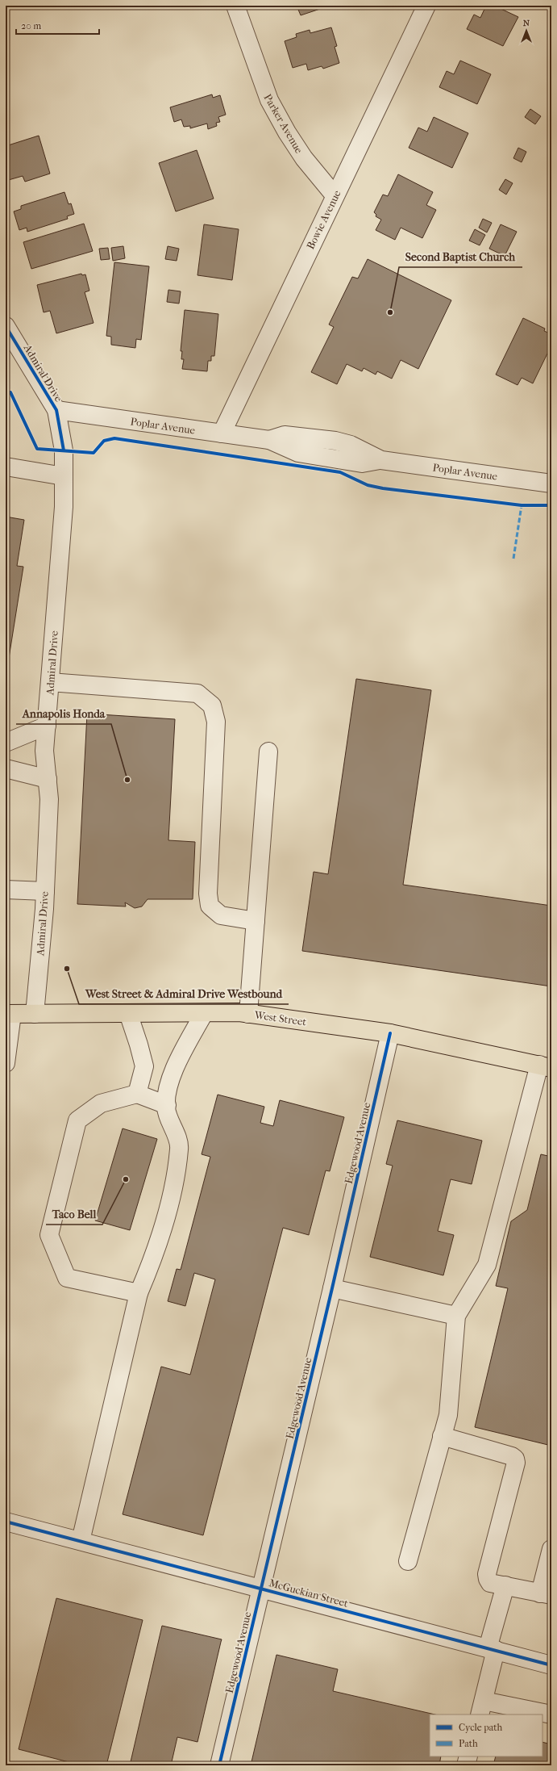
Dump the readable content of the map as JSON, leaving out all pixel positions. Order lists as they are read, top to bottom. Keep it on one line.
{"streets":{"main road":["West Street"],"street":["Parker Avenue","Bowie Avenue","Admiral Drive","Poplar Avenue","Edgewood Avenue","McGuckian Street"]},"crossings":[["Parker Avenue","Bowie Avenue"],["Bowie Avenue","Poplar Avenue"],["Admiral Drive","Poplar Avenue"],["Admiral Drive","West Street"],["West Street","Edgewood Avenue"],["Edgewood Avenue","McGuckian Street"]],"places":["Second Baptist Church","Annapolis Honda","West Street & Admiral Drive Westbound","Taco Bell"],"legend":["Cycle path","Path"],"scale_bar":"20 m","north":"top"}
